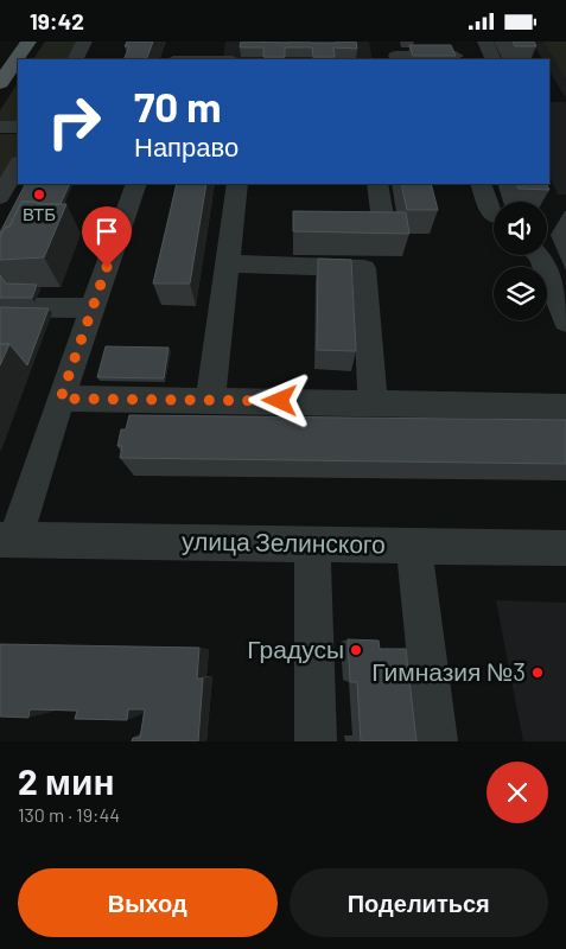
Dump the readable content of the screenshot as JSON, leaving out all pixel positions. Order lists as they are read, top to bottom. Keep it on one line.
{"streets":{"street":["улица Зелинского"]},"places":["ВТБ","Градусы","Гимназия №3"],"page":{"status":"19:42","turn":["70 m","Направо"],"heading":["2 мин","130 m · 19:44"],"buttons":["Выход","Поделиться"]}}
